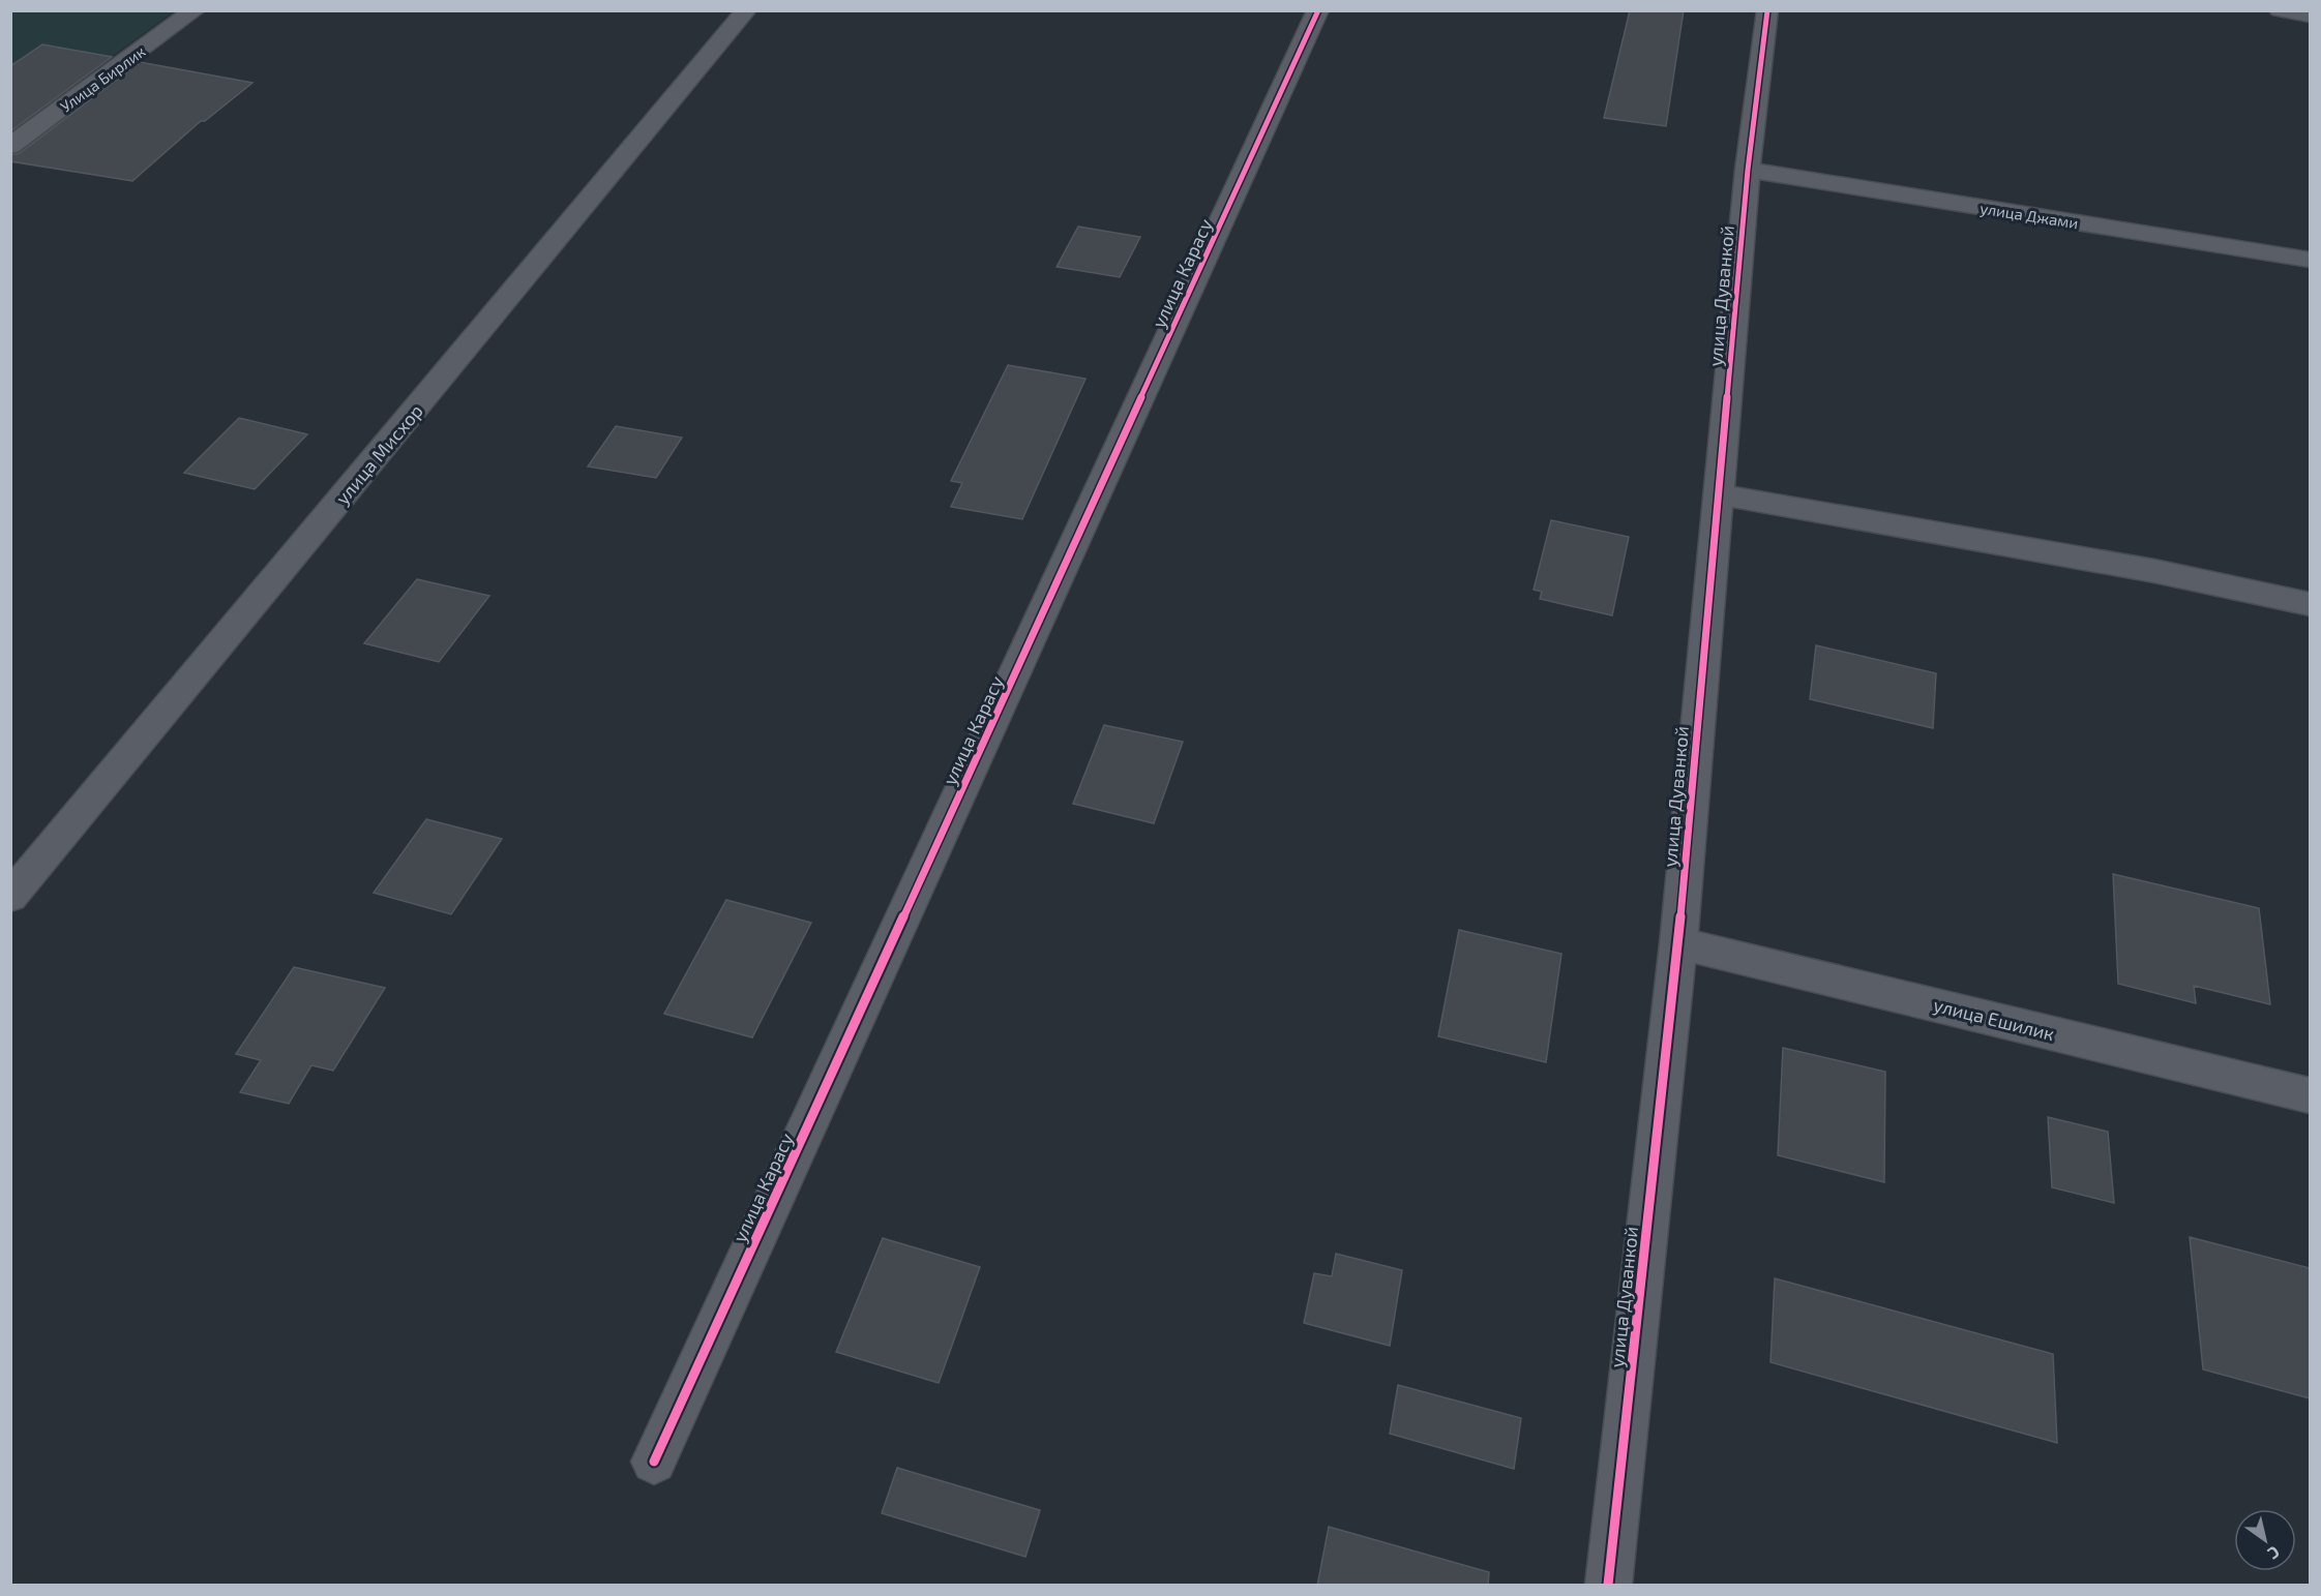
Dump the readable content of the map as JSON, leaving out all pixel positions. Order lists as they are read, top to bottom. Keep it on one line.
{"streets":{"street":["Улица Бирлик","улица Джами","улица Карасу","улица Дуванкой","улица Мисхор","улица Ешилик"]},"crossings":[["улица Джами","улица Дуванкой"],["улица Дуванкой","улица Ешилик"]],"north":"bottom right"}
